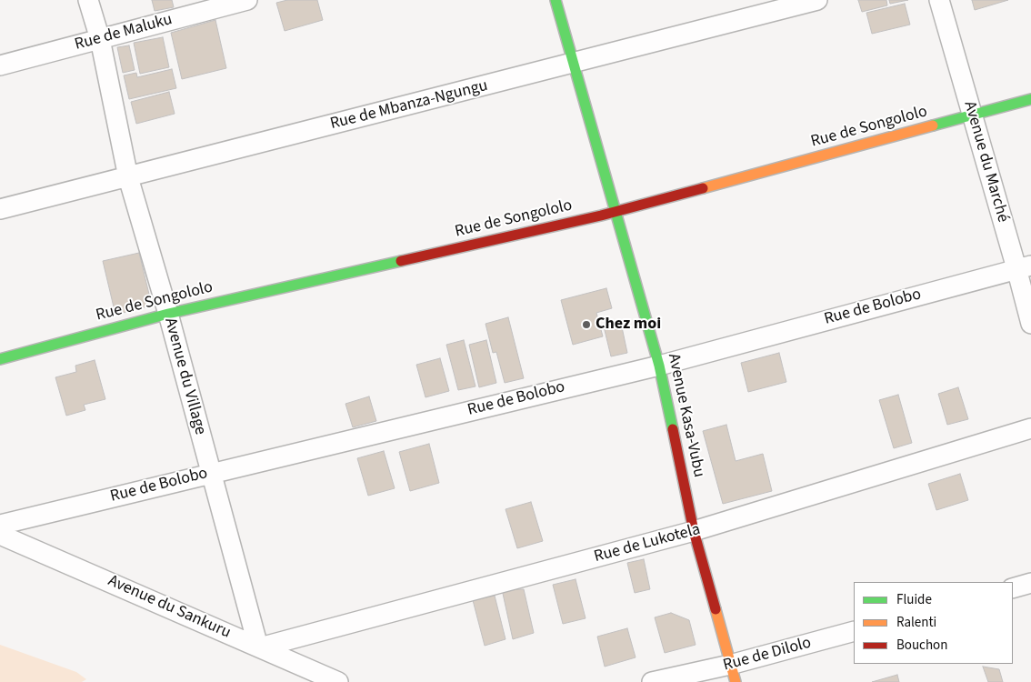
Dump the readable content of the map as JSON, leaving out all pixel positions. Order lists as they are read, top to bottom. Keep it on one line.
{"streets":{"street":["Rue de Maluku","Rue de Mbanza-Ngungu","Rue de Songololo","Avenue du Marché","Rue de Bolobo","Avenue du Village","Avenue Kasa-Vubu","Rue de Lukotela","Avenue du Sankuru","Rue de Dilolo"]},"crossings":[["Rue de Maluku","Avenue du Village"],["Rue de Mbanza-Ngungu","Avenue du Village"],["Rue de Mbanza-Ngungu","Avenue Kasa-Vubu"],["Rue de Songololo","Avenue du Marché"],["Rue de Songololo","Avenue du Village"],["Rue de Songololo","Avenue Kasa-Vubu"],["Avenue du Marché","Rue de Bolobo"],["Rue de Bolobo","Avenue du Village"],["Rue de Bolobo","Avenue Kasa-Vubu"],["Avenue du Village","Rue de Lukotela"],["Avenue du Village","Avenue du Sankuru"],["Avenue Kasa-Vubu","Rue de Lukotela"],["Avenue Kasa-Vubu","Rue de Dilolo"],["Rue de Lukotela","Avenue du Sankuru"]],"places":["Chez moi"],"legend":["Fluide","Ralenti","Bouchon"]}
